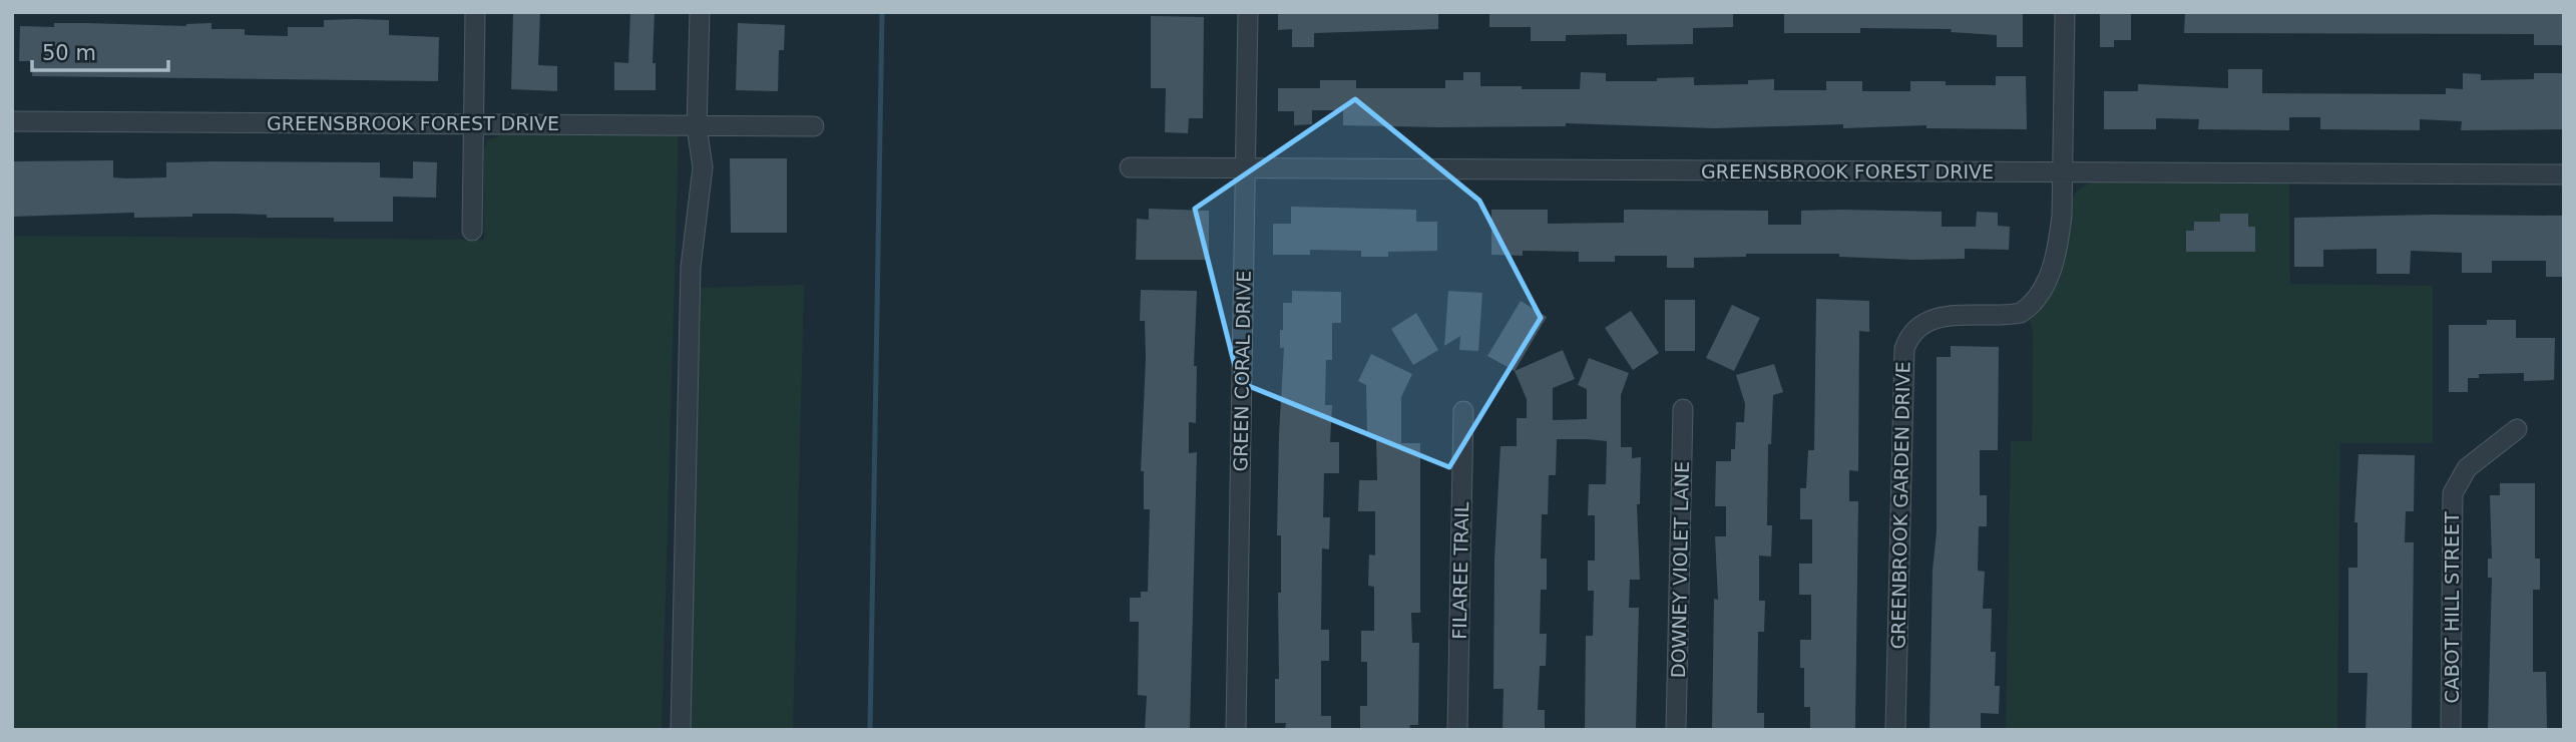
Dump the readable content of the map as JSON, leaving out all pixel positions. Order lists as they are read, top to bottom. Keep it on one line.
{"streets":{"street":["GREENSBROOK FOREST DRIVE","GREEN CORAL DRIVE","GREENBROOK GARDEN DRIVE","DOWNEY VIOLET LANE","FILAREE TRAIL","CABOT HILL STREET"]},"crossings":[["GREENSBROOK FOREST DRIVE","GREEN CORAL DRIVE"],["GREENSBROOK FOREST DRIVE","GREENBROOK GARDEN DRIVE"]],"scale_bar":"50 m"}
